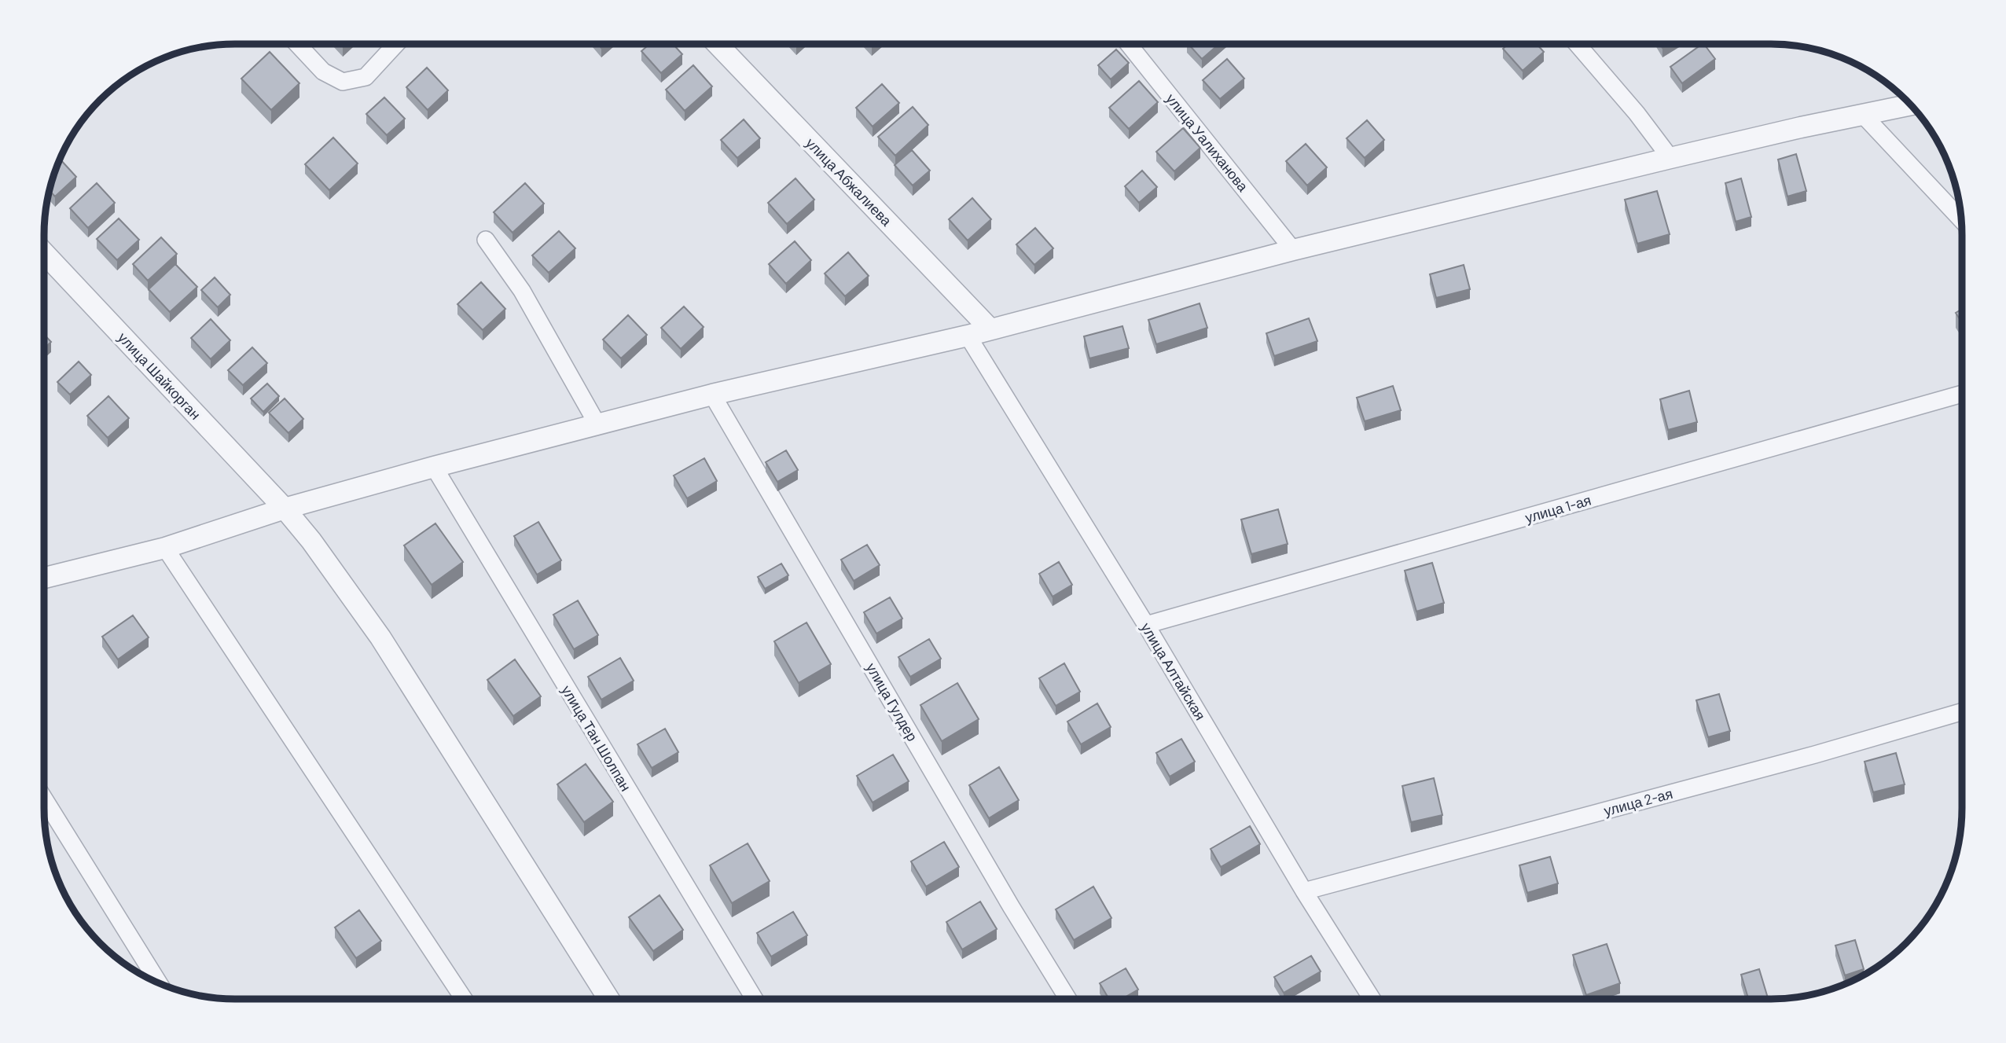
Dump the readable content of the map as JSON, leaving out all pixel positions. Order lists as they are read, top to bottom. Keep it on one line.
{"streets":{"street":["улица Уалиханова","улица Абжалиева","улица Шайкорган","улица 1-ая","улица Алтайская","улица Гулдер","улица Тан Шолпан","улица 2-ая"]},"crossings":[["улица 1-ая","улица Алтайская"],["улица Алтайская","улица 2-ая"]]}
